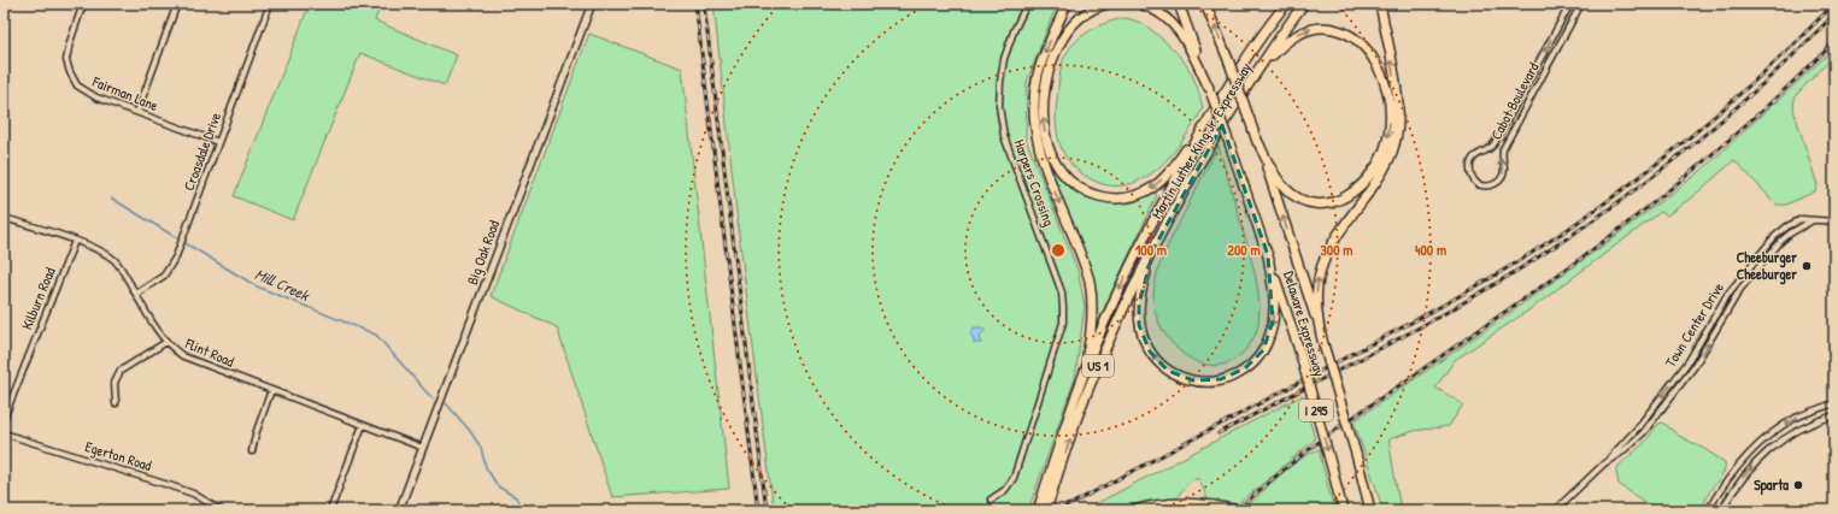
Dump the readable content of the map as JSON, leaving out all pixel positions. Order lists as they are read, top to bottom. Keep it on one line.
{"streets":{"highway":["Martin Luther King Jr. Expressway","Delaware Expressway","US 1","I 295"],"street":["Fairman Lane","Cabot Boulevard","Croasdale Drive","Harpers Crossing","Big Oak Road","Kilburn Road","Town Center Drive","Flint Road","Egerton Road"]},"crossings":[["Fairman Lane","Croasdale Drive"],["Croasdale Drive","Flint Road"],["Big Oak Road","Flint Road"],["Kilburn Road","Flint Road"],["Delaware Expressway","I 295"]],"water":["Mill Creek"],"places":["Cheeburger Cheeburger","Sparta"],"rings":["100 m","200 m","300 m","400 m"]}
